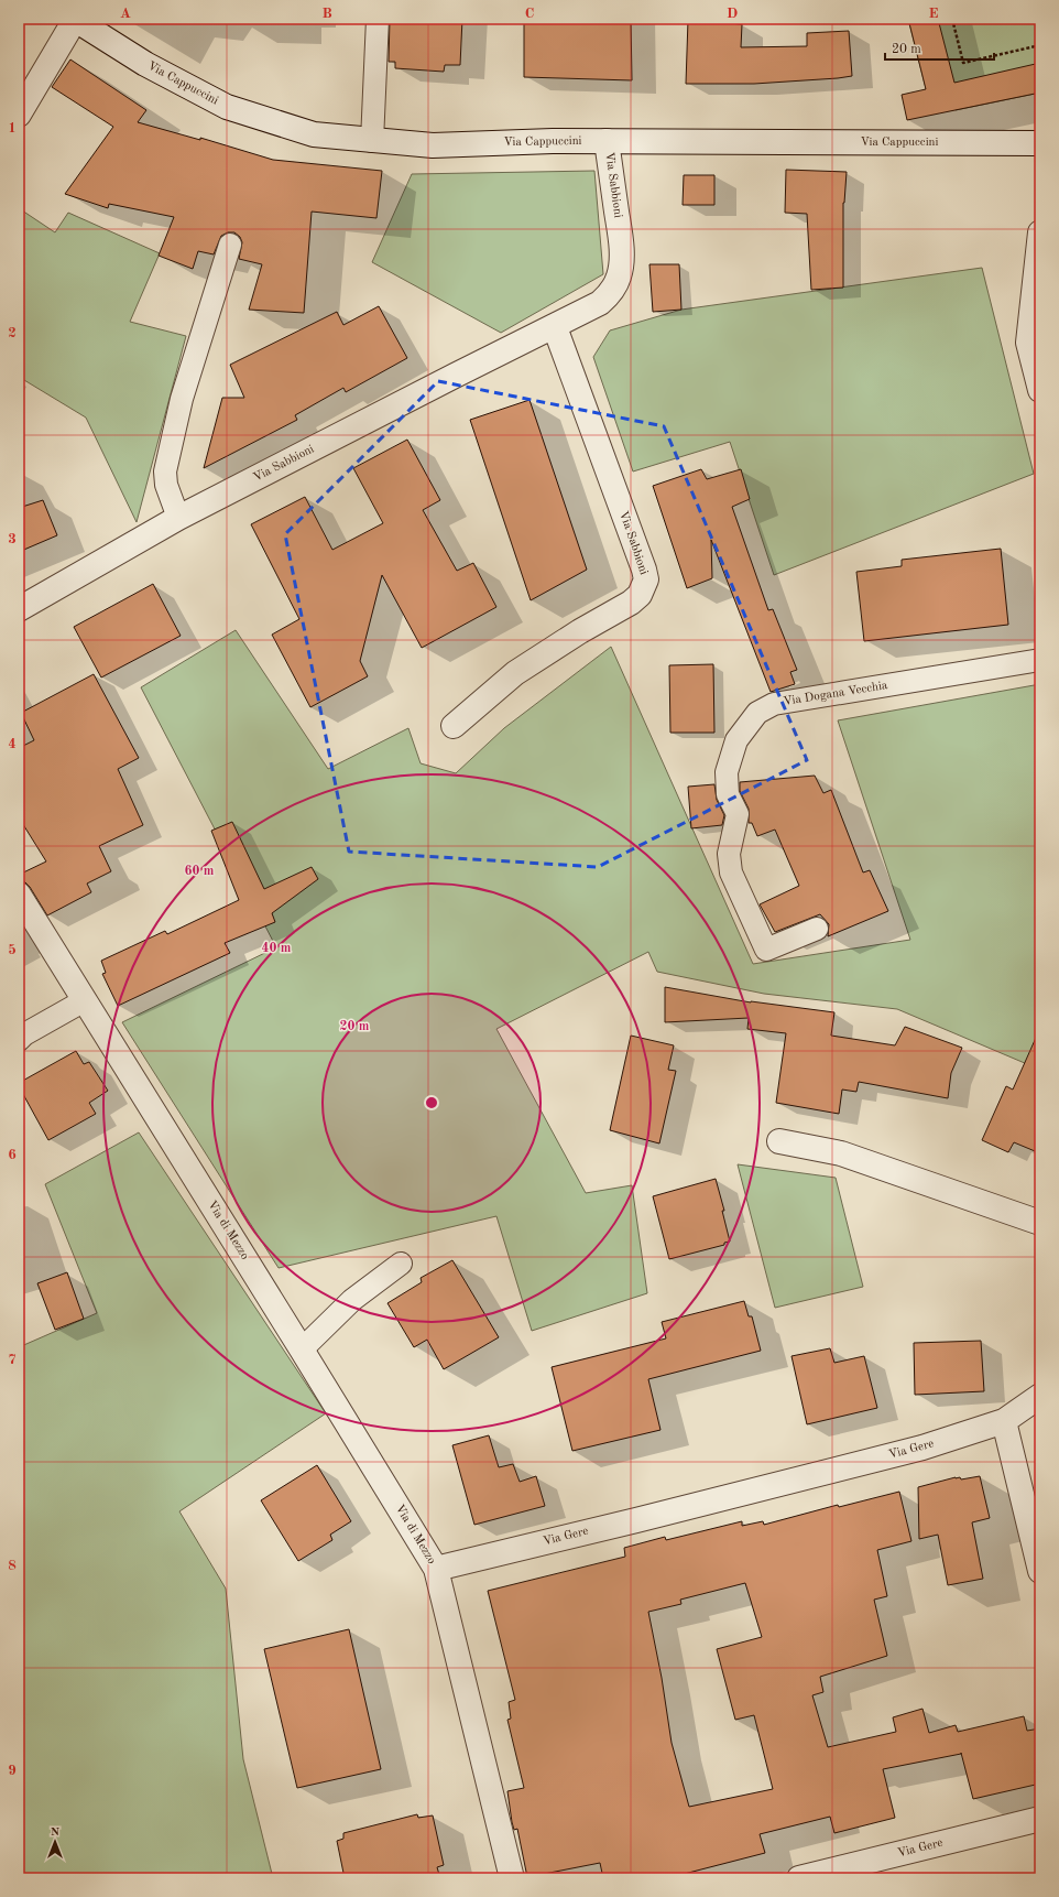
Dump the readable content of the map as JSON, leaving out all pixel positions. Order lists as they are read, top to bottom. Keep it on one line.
{"streets":{"street":["Via Cappuccini","Via Sabbioni","Via di Mezzo","Via Gere"],"lane":["Via Dogana Vecchia"]},"crossings":[["Via Cappuccini","Via Sabbioni"],["Via di Mezzo","Via Gere"]],"scale_bar":"20 m","north":"top","grid":{"columns":["A","B","C","D","E"],"rows":["1","2","3","4","5","6","7","8","9"]},"rings":["60 m","40 m","20 m"]}
